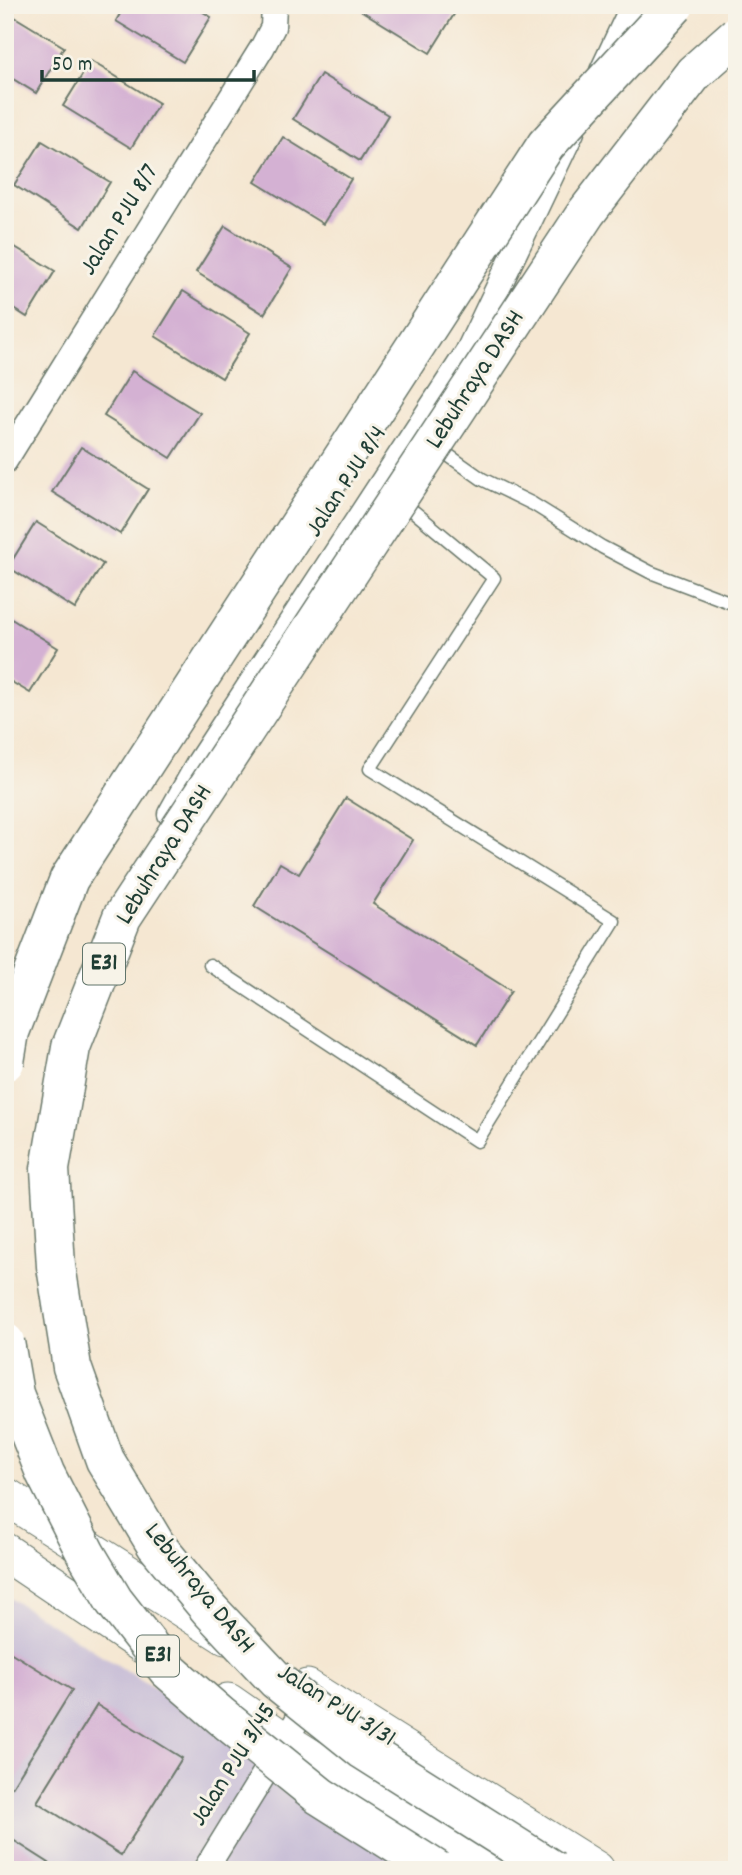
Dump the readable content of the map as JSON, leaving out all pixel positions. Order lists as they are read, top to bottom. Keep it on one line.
{"streets":{"highway":["Lebuhraya DASH","E31"],"street":["Jalan PJU 8/7","Jalan PJU 8/4","Jalan PJU 3/31","Jalan PJU 3/45"]},"crossings":[["Jalan PJU 3/31","Jalan PJU 3/45"]],"scale_bar":"50 m"}
